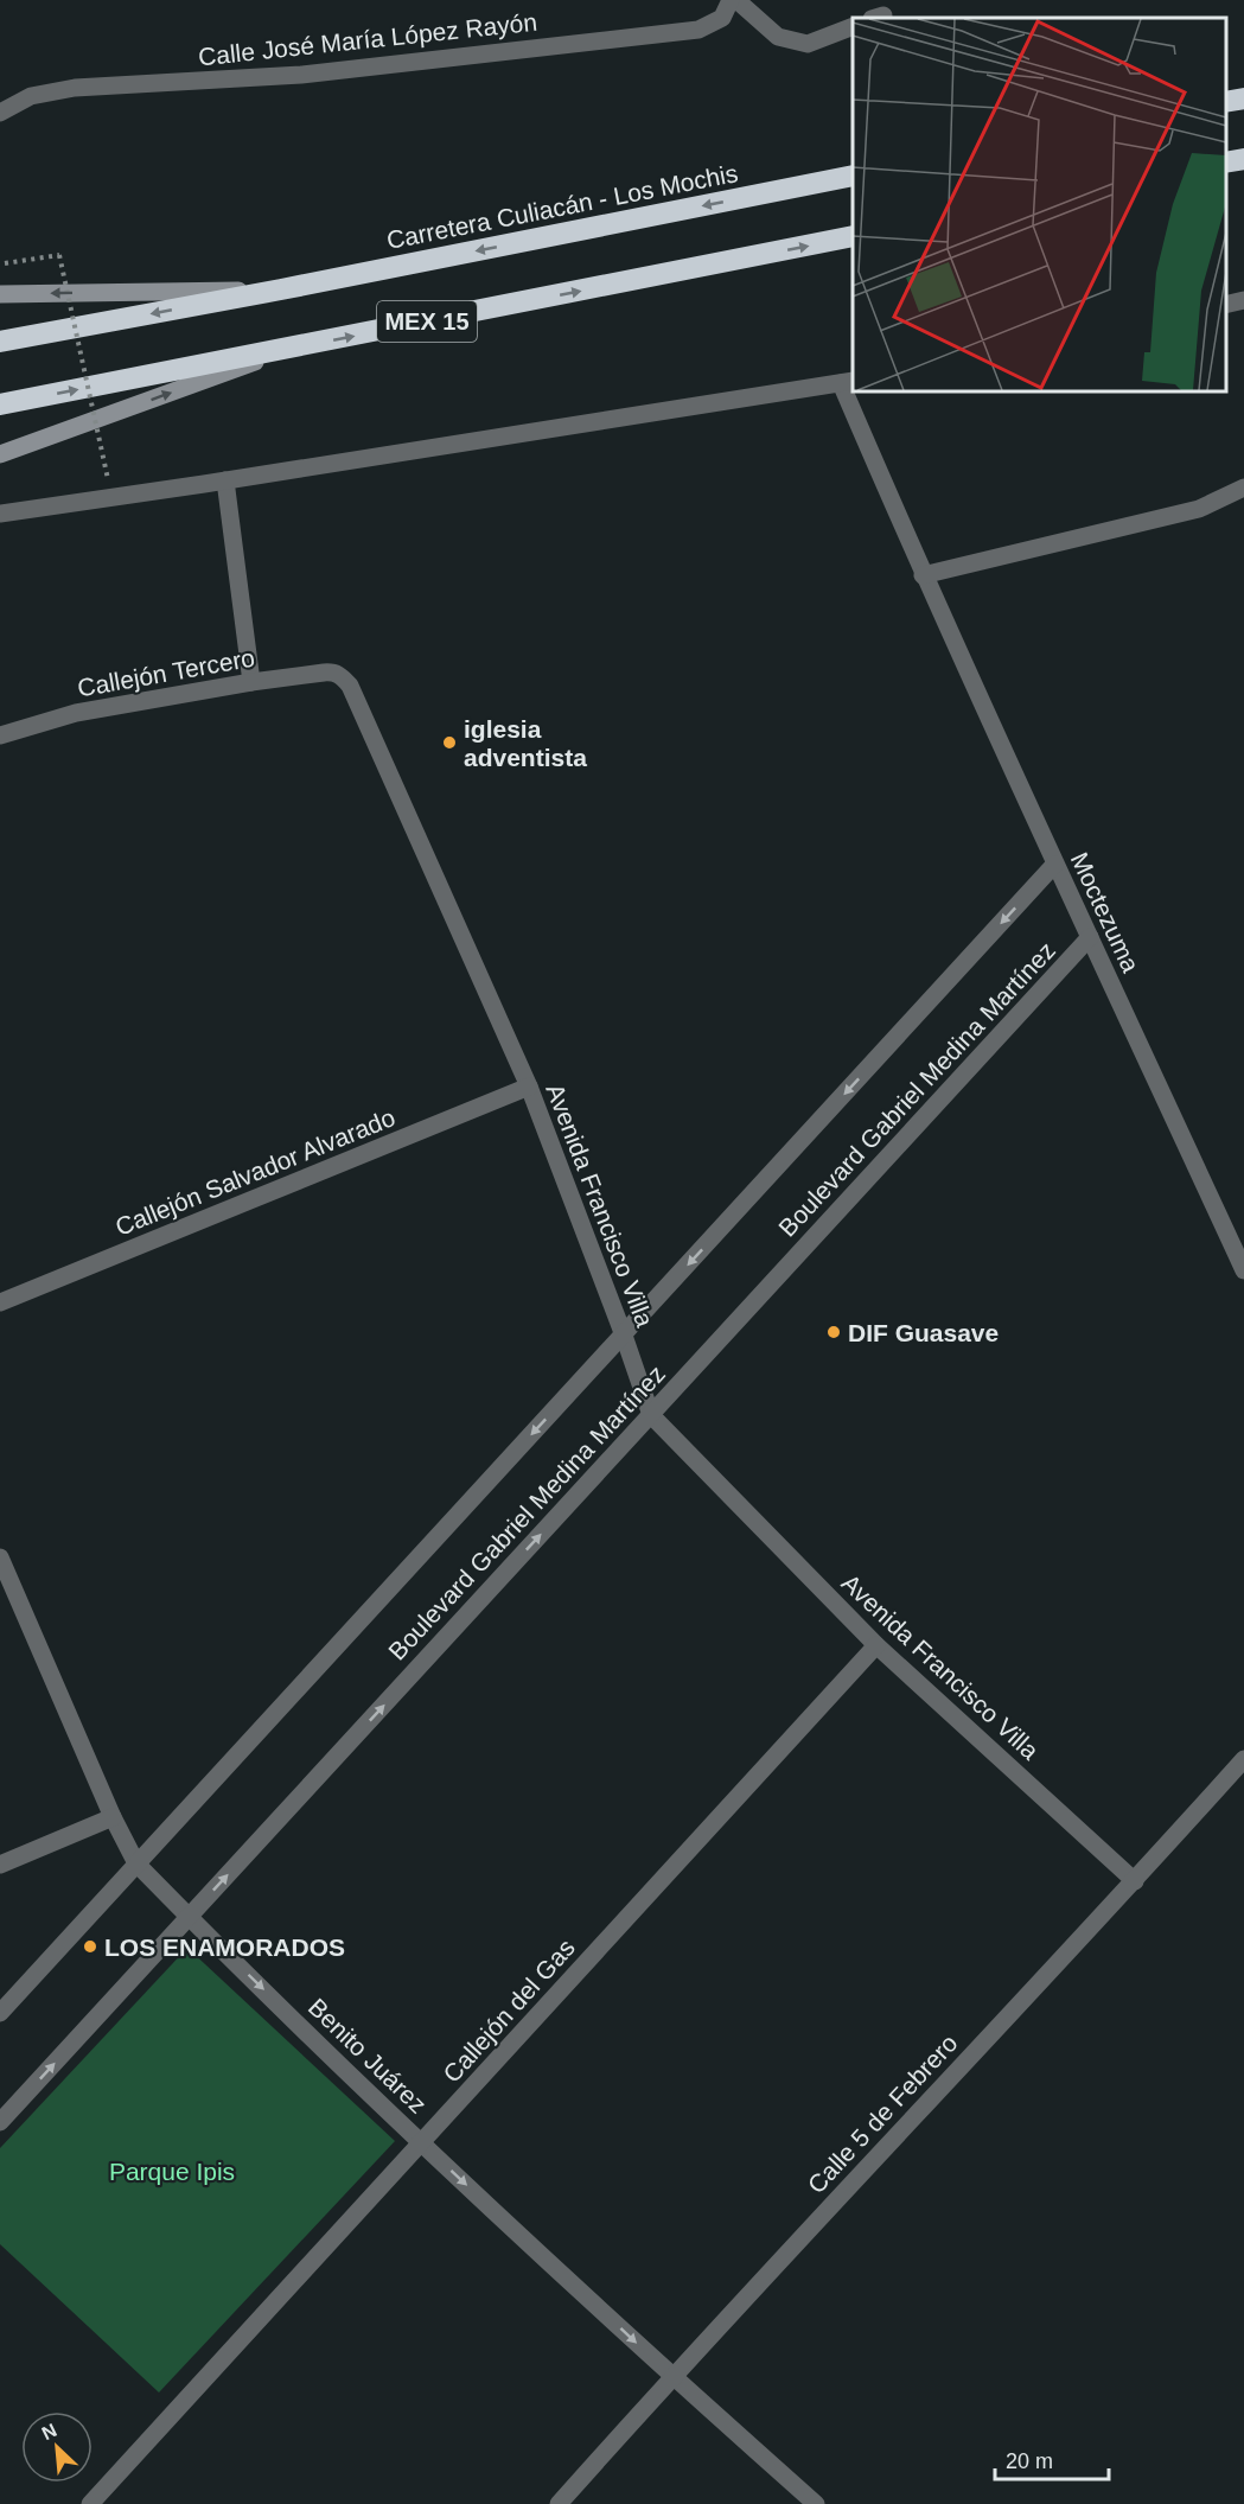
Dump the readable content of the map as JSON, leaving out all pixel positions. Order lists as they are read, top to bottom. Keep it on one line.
{"streets":{"highway":["Carretera Culiacán - Los Mochis","MEX 15"],"street":["Calle José María López Rayón","Callejón Tercero","Moctezuma","Boulevard Gabriel Medina Martínez","Callejón Salvador Alvarado","Avenida Francisco Villa","Callejón del Gas","Benito Juárez","Calle 5 de Febrero"]},"crossings":[["Callejón Tercero","Avenida Francisco Villa"],["Moctezuma","Boulevard Gabriel Medina Martínez"],["Boulevard Gabriel Medina Martínez","Avenida Francisco Villa"],["Boulevard Gabriel Medina Martínez","Benito Juárez"],["Callejón Salvador Alvarado","Avenida Francisco Villa"],["Avenida Francisco Villa","Callejón del Gas"],["Avenida Francisco Villa","Calle 5 de Febrero"],["Callejón del Gas","Benito Juárez"],["Benito Juárez","Calle 5 de Febrero"]],"one_way":["Benito Juárez"],"parks":["Parque Ipis"],"places":["iglesia adventista","DIF Guasave","LOS ENAMORADOS"],"scale_bar":"20 m","north":"top left"}
